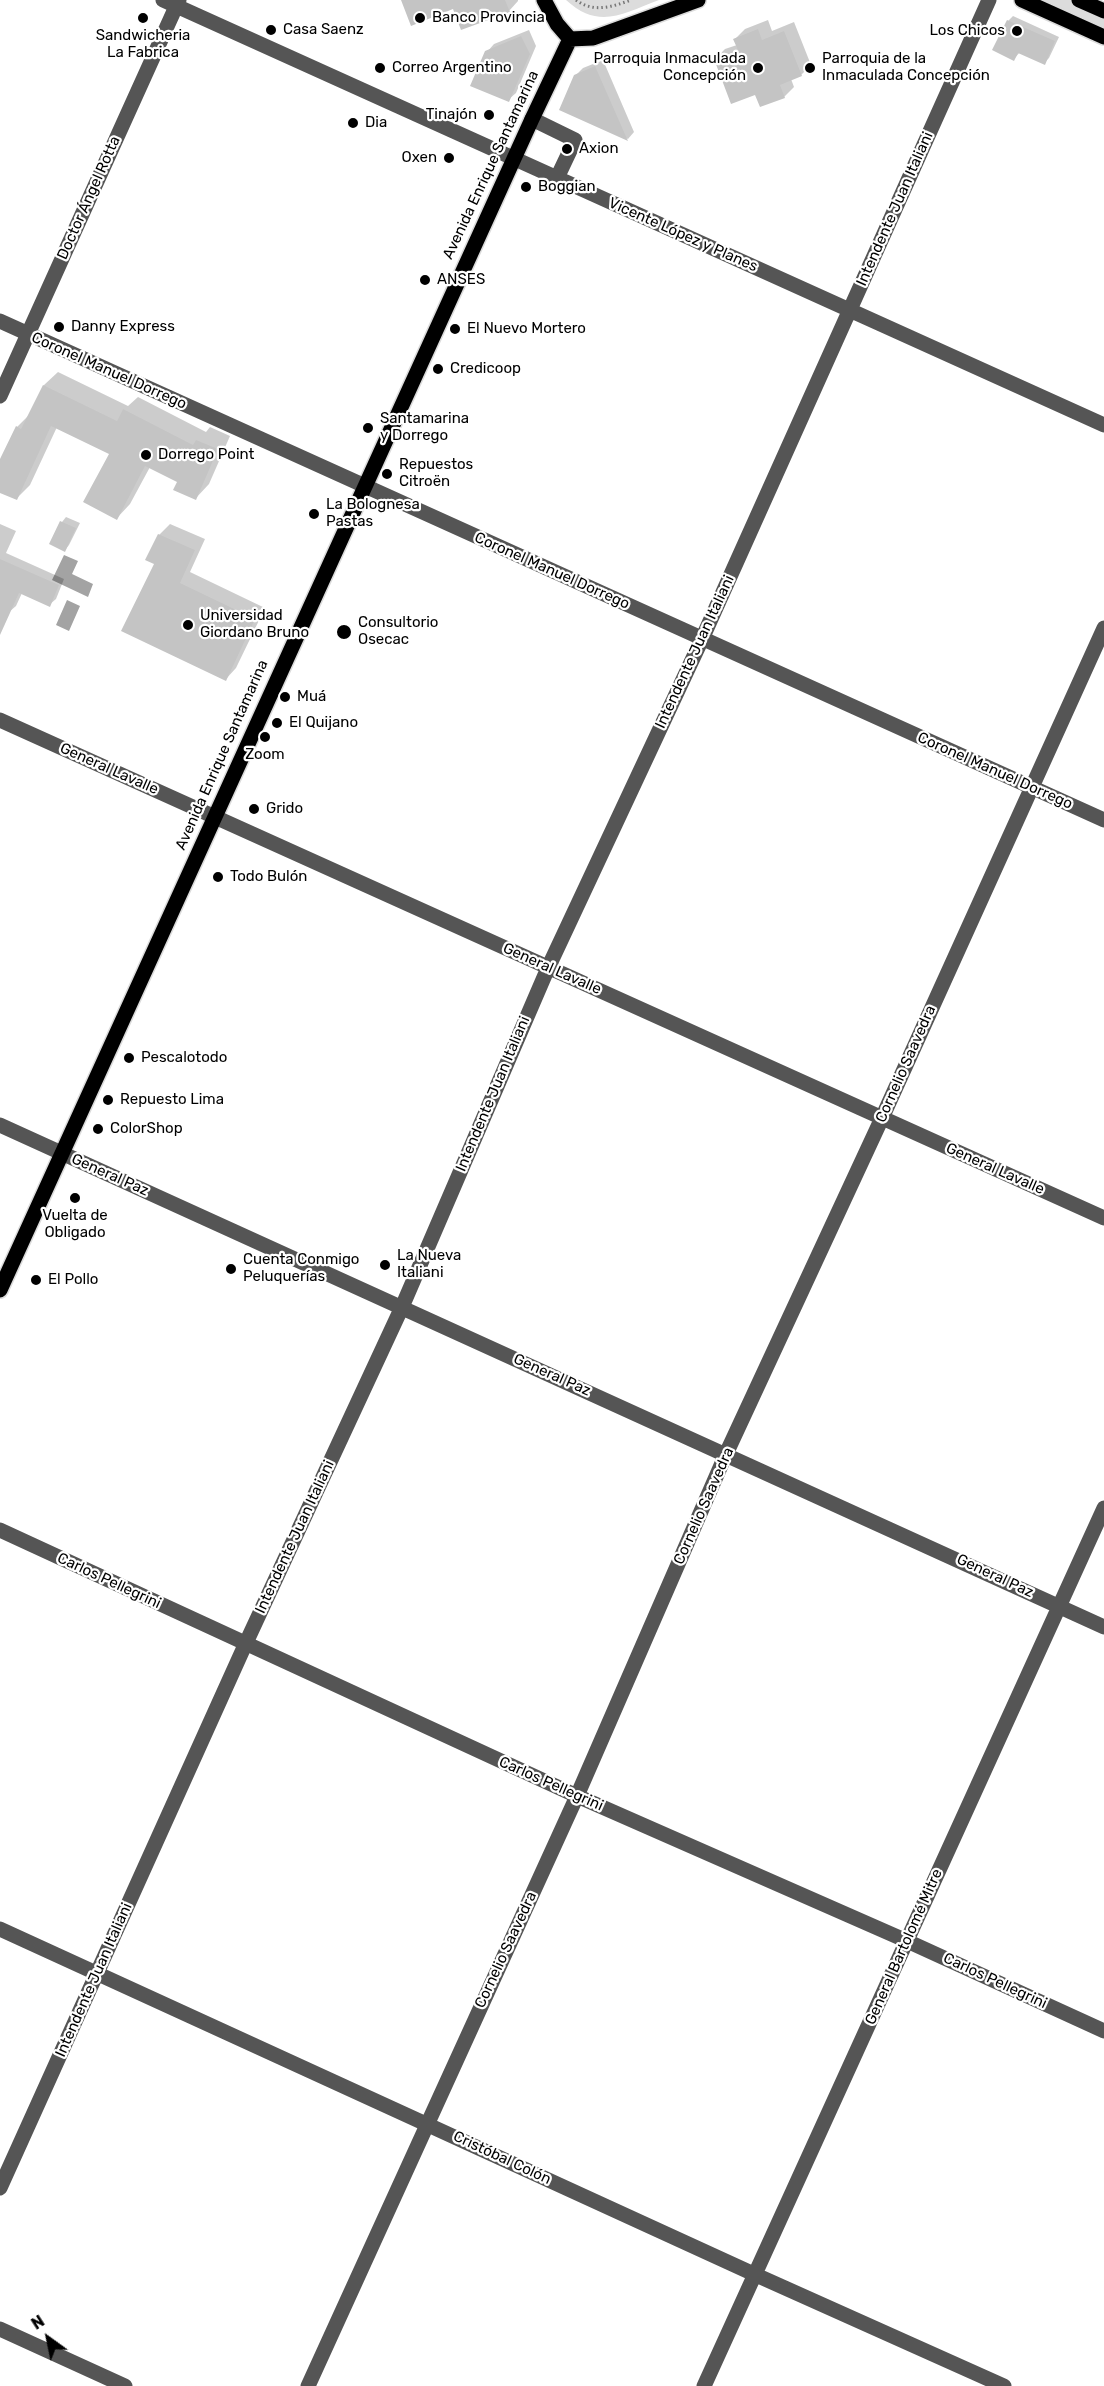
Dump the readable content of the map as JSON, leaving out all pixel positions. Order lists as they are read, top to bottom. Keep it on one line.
{"streets":{"main road":["Avenida Enrique Santamarina"],"street":["Doctor Ángel Rotta","Intendente Juan Italiani","Vicente López y Planes","Coronel Manuel Dorrego","General Lavalle","Cornelio Saavedra","General Paz","Carlos Pellegrini","General Bartolomé Mitre","Cristóbal Colón"]},"crossings":[["Avenida Enrique Santamarina","Vicente López y Planes"],["Avenida Enrique Santamarina","Coronel Manuel Dorrego"],["Avenida Enrique Santamarina","General Lavalle"],["Avenida Enrique Santamarina","General Paz"],["Doctor Ángel Rotta","Vicente López y Planes"],["Doctor Ángel Rotta","Coronel Manuel Dorrego"],["Intendente Juan Italiani","Vicente López y Planes"],["Intendente Juan Italiani","Coronel Manuel Dorrego"],["Intendente Juan Italiani","General Lavalle"],["Intendente Juan Italiani","General Paz"],["Intendente Juan Italiani","Carlos Pellegrini"],["Intendente Juan Italiani","Cristóbal Colón"],["Coronel Manuel Dorrego","Cornelio Saavedra"],["General Lavalle","Cornelio Saavedra"],["Cornelio Saavedra","General Paz"],["Cornelio Saavedra","Carlos Pellegrini"],["Cornelio Saavedra","Cristóbal Colón"],["General Paz","General Bartolomé Mitre"],["Carlos Pellegrini","General Bartolomé Mitre"],["General Bartolomé Mitre","Cristóbal Colón"]],"places":["Sandwicheria La Fabrica","Banco Provincia","Casa Saenz","Los Chicos","Correo Argentino","Parroquia Inmaculada Concepción","Parroquia de la Inmaculada Concepción","Tinajón","Dia","Axion","Oxen","Boggian","ANSES","Danny Express","El Nuevo Mortero","Credicoop","Santamarina y Dorrego","Dorrego Point","Repuestos Citroën","La Bolognesa Pastas","Universidad Giordano Bruno","Consultorio Osecac","Muá","El Quijano","Zoom","Grido","Todo Bulón","Pescalotodo","Repuesto Lima","ColorShop","Vuelta de Obligado","La Nueva Italiani","Cuenta Conmigo Peluquerías","El Pollo"],"north":"top left"}
